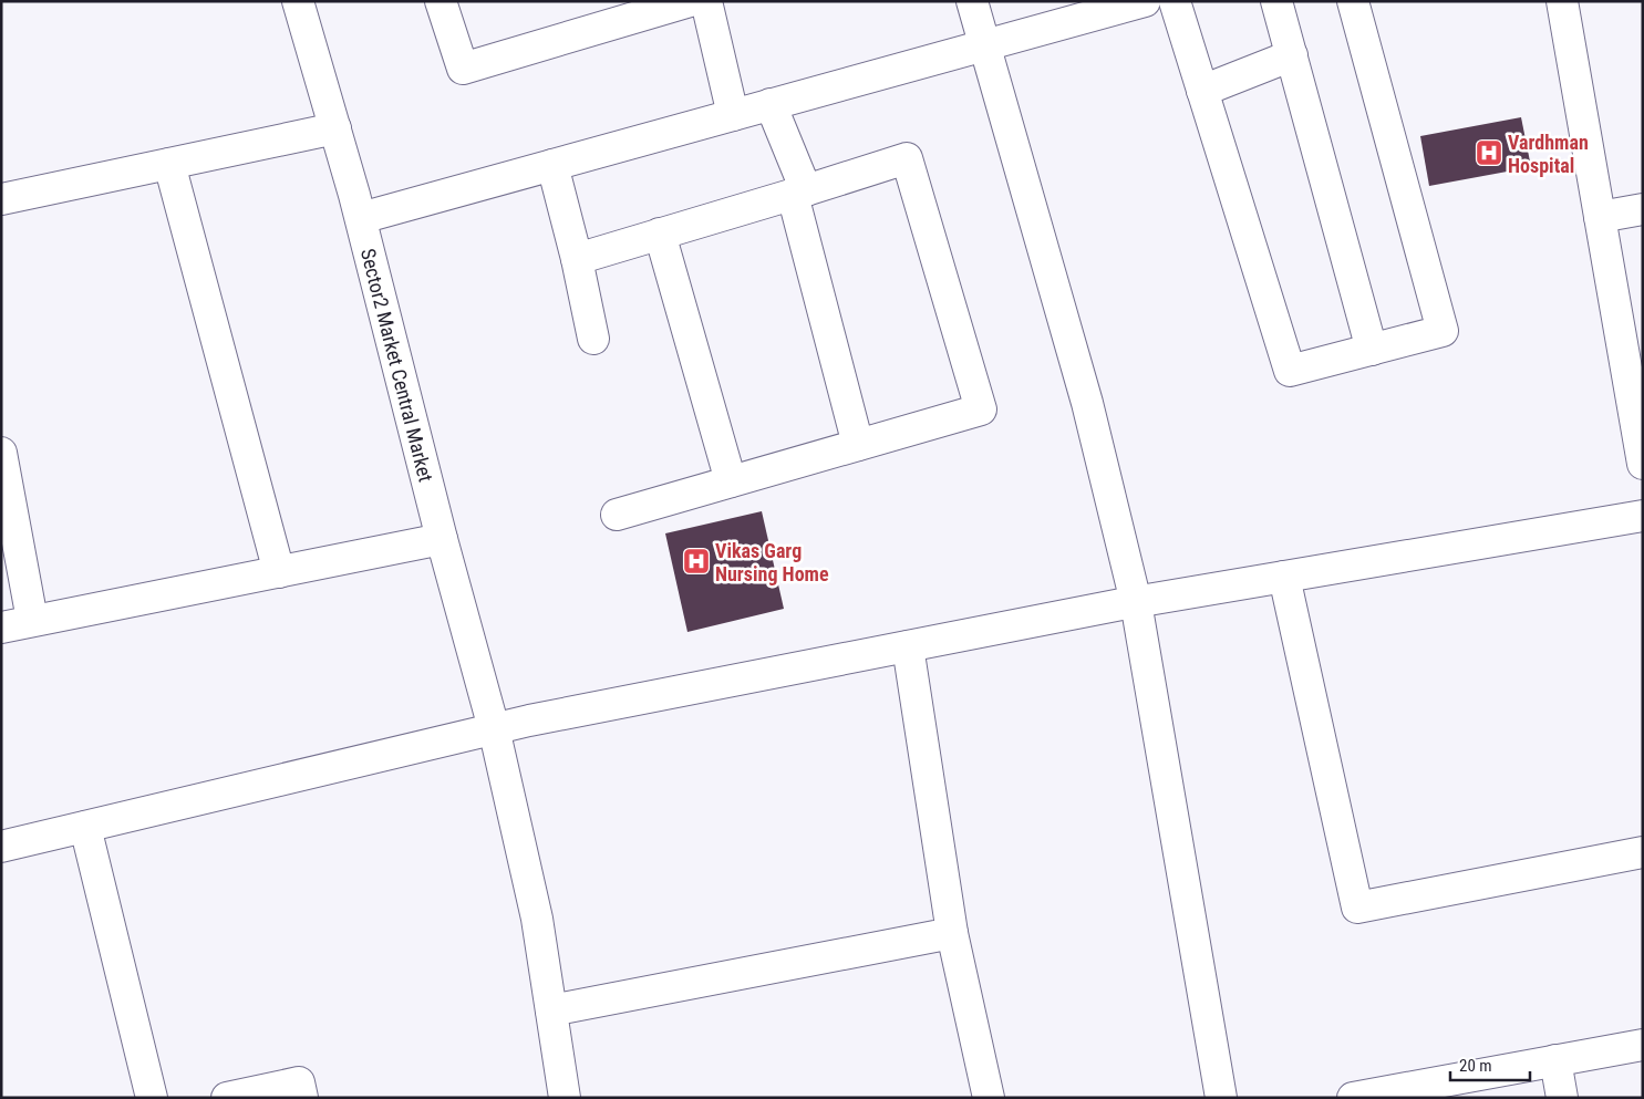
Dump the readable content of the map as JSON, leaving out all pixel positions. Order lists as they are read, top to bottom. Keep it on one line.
{"streets":{"street":["Sector2 Market Central Market"]},"places":{"hospital":["Vardhman Hospital","Vikas Garg Nursing Home"]},"scale_bar":"20 m"}
